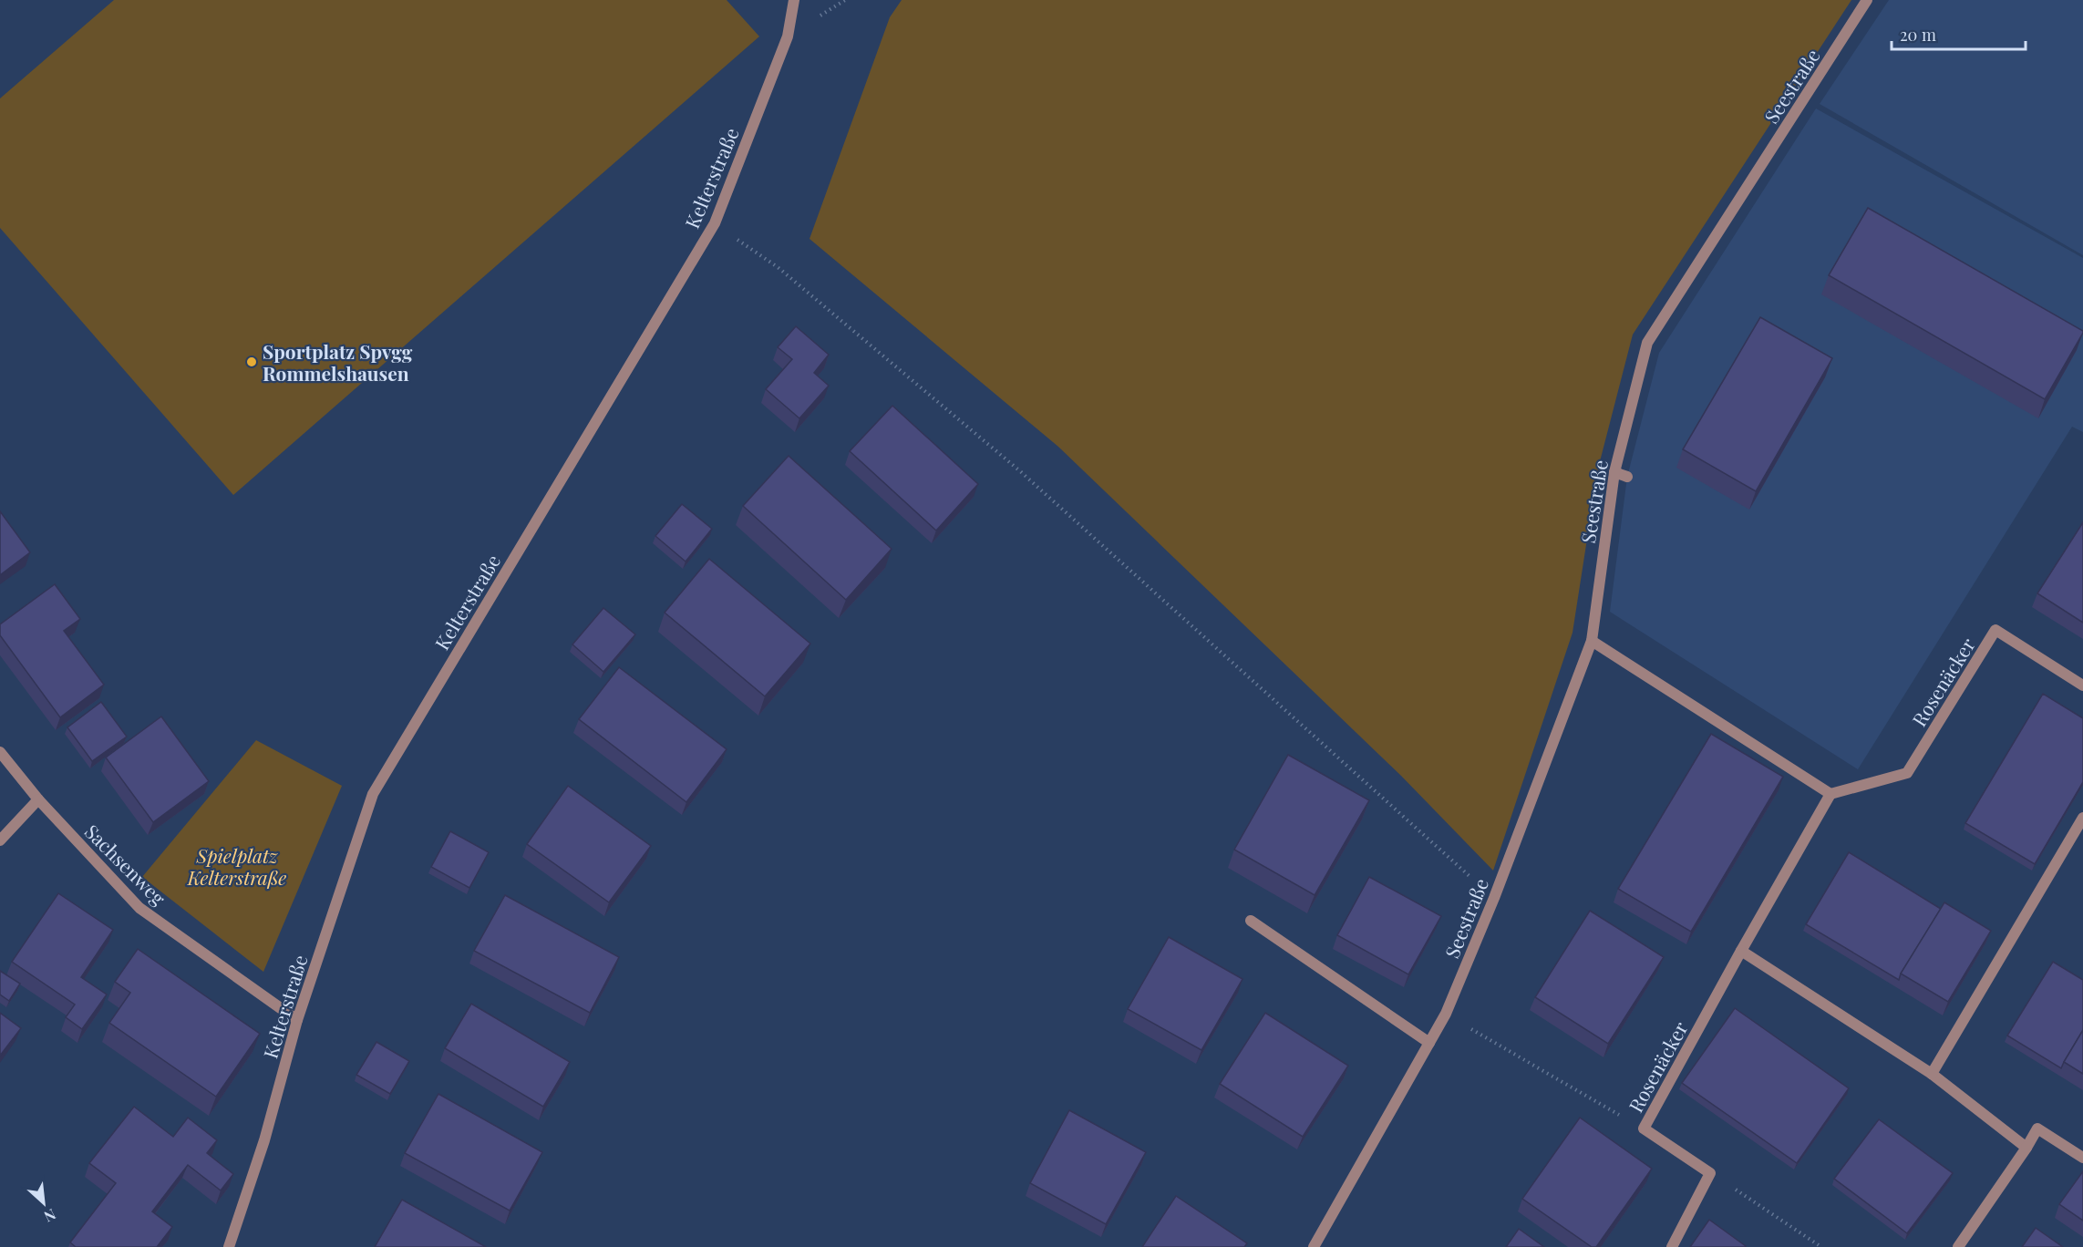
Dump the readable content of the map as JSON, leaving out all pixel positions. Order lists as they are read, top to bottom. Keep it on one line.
{"streets":{"street":["Seestraße","Kelterstraße","Rosenäcker","Sachsenweg"]},"crossings":[["Kelterstraße","Sachsenweg"]],"parks":["Spielplatz Kelterstraße"],"places":["Sportplatz Spvgg Rommelshausen"],"scale_bar":"20 m","north":"bottom right"}
